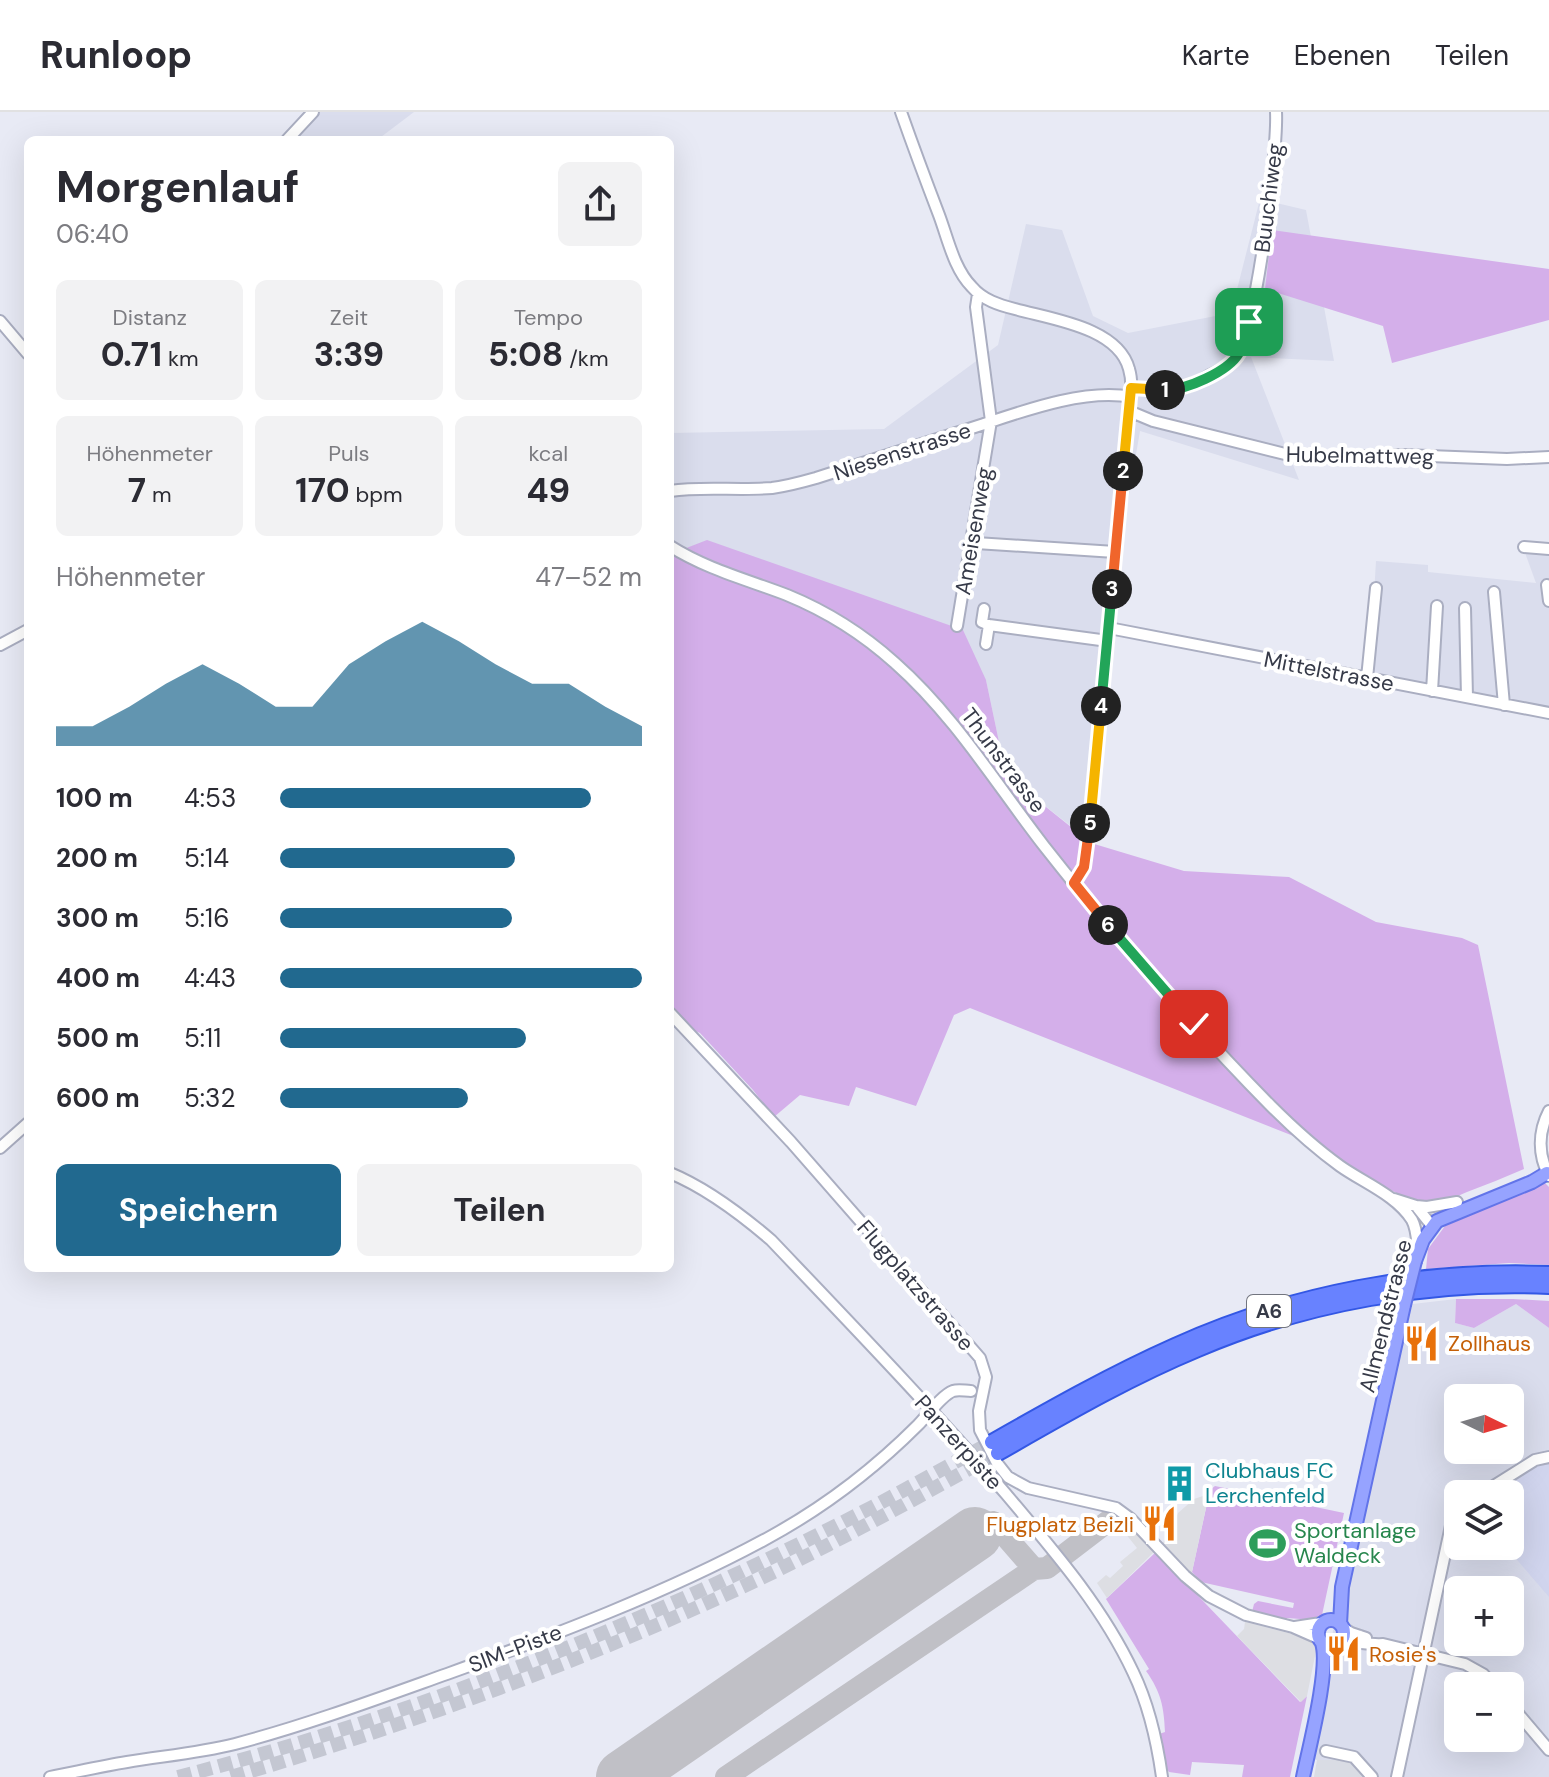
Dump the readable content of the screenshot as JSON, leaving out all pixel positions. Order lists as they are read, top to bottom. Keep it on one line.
{"streets":{"highway":["A6"],"main road":["Allmendstrasse"],"street":["Buuchiweg","Niesenstrasse","Hubelmattweg","Ameisenweg","Mittelstrasse","Thunstrasse","Flugplatzstrasse","Panzerpiste","SIM-Piste"]},"crossings":[["Buuchiweg","Niesenstrasse"],["Niesenstrasse","Ameisenweg"],["Thunstrasse","Allmendstrasse"],["Panzerpiste","SIM-Piste"]],"places":{"restaurant":["Zollhaus","Flugplatz Beizli","Rosie's"],"building":["Clubhaus FC Lerchenfeld"],"sports":["Sportanlage Waldeck"]},"north":"right","page":{"header":"Runloop","nav":["Karte","Ebenen","Teilen"],"heading":["Morgenlauf","06:40"],"stats":[["Distanz","0.71 km"],["Zeit","3:39"],["Tempo","5:08 /km"],["Höhenmeter","7 m"],["Puls","170 bpm"],["kcal","49"]],"pins":["1","2","3","4","5","6"],"chart":["Höhenmeter","47–52 m"],"list":[{"name":"100 m","note":"4:53"},{"name":"200 m","note":"5:14"},{"name":"300 m","note":"5:16"},{"name":"400 m","note":"4:43"},{"name":"500 m","note":"5:11"},{"name":"600 m","note":"5:32"}],"buttons":["Speichern","Teilen"],"map_buttons":["+","−"]}}
